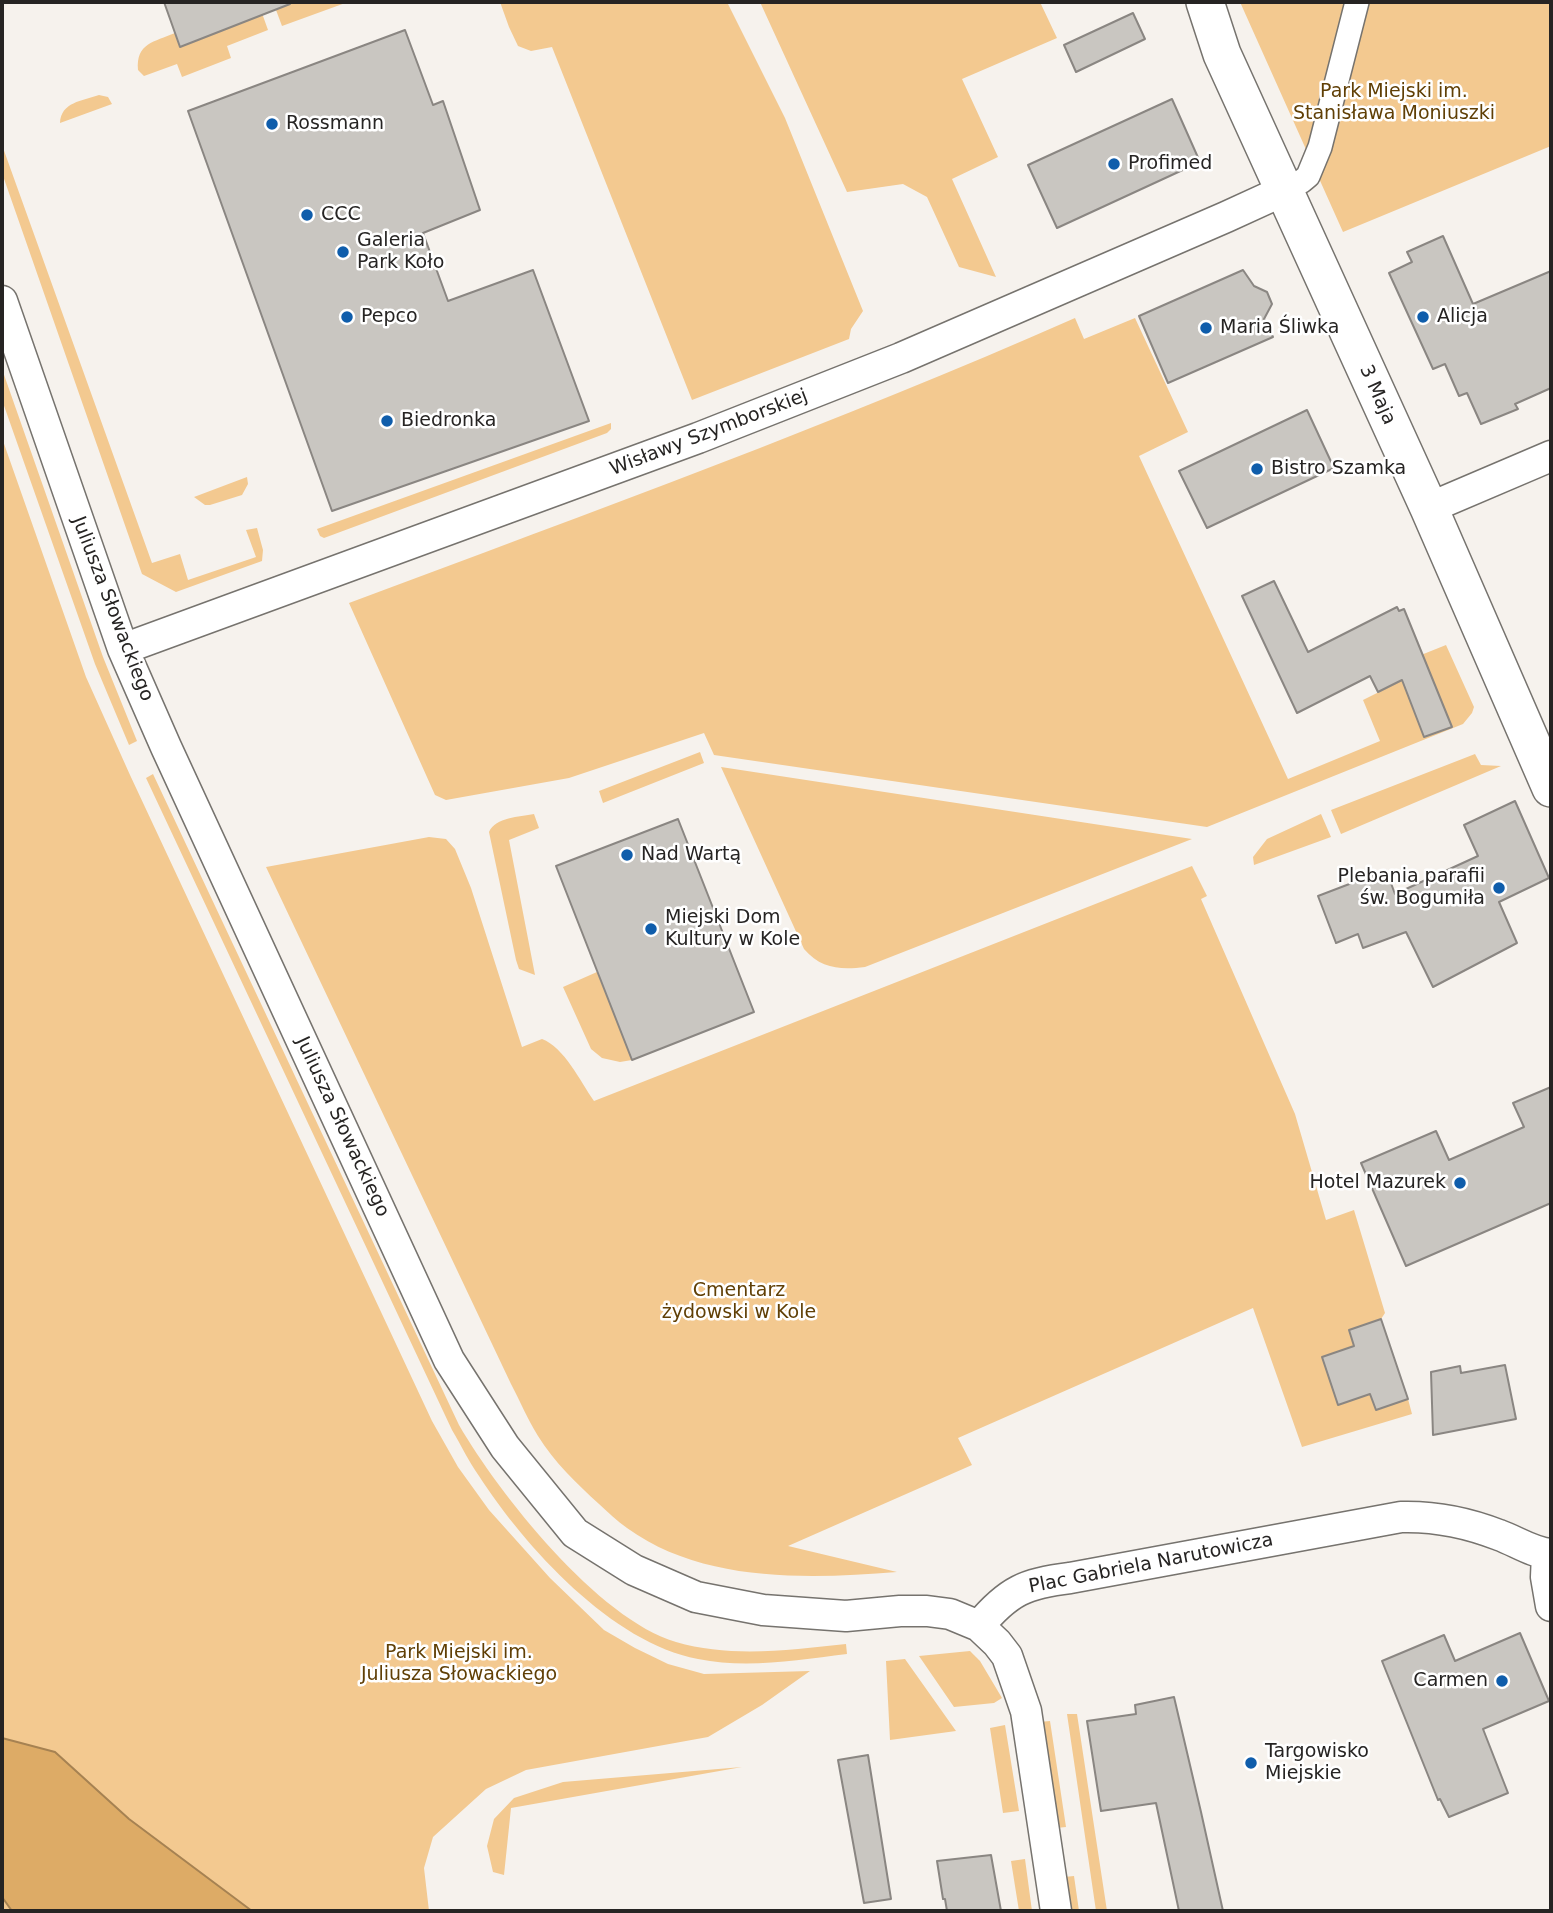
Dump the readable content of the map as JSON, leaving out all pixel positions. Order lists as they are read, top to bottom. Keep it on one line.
{"streets":{"street":["3 Maja","Wisławy Szymborskiej","Juliusza Słowackiego","Plac Gabriela Narutowicza"]},"crossings":[["3 Maja","Wisławy Szymborskiej"],["Wisławy Szymborskiej","Juliusza Słowackiego"],["Juliusza Słowackiego","Plac Gabriela Narutowicza"]],"parks":["Park Miejski im. Stanisława Moniuszki","Cmentarz żydowski w Kole","Park Miejski im. Juliusza Słowackiego"],"places":["Rossmann","Profimed","CCC","Galeria Park Koło","Pepco","Alicja","Maria Śliwka","Biedronka","Bistro Szamka","Nad Wartą","Plebania parafii św. Bogumiła","Miejski Dom Kultury w Kole","Hotel Mazurek","Carmen","Targowisko Miejskie"]}
